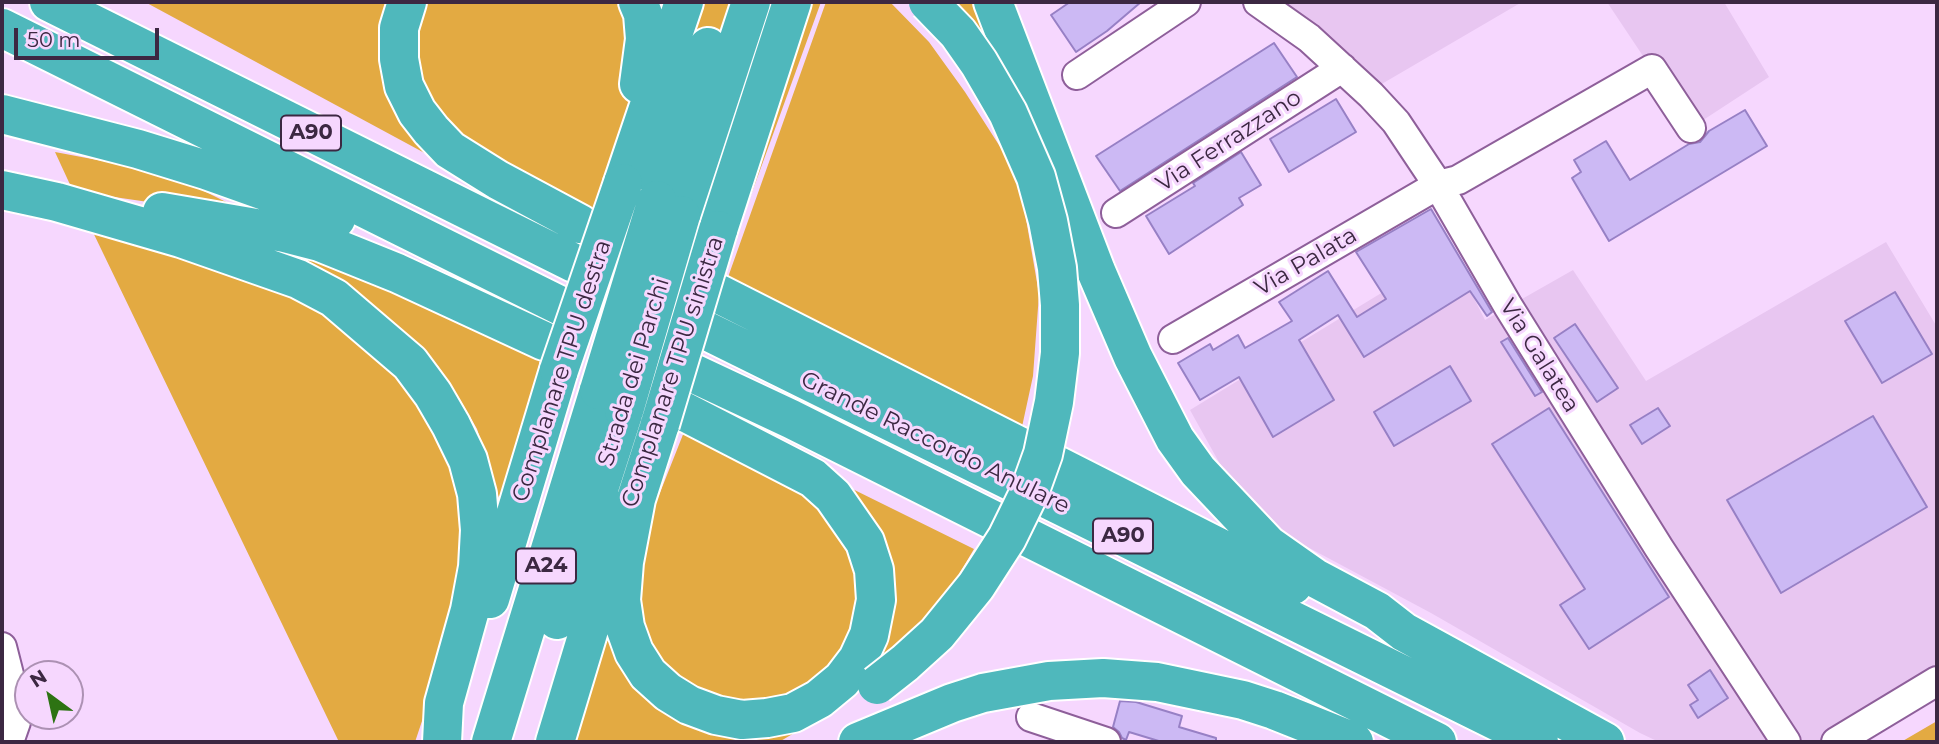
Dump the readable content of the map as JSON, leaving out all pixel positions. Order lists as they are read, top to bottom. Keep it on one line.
{"streets":{"highway":["A90","Complanare TPU destra","Strada dei Parchi","Complanare TPU sinistra","Grande Raccordo Anulare","A24"],"street":["Via Ferrazzano","Via Palata","Via Galatea"]},"crossings":[["Via Ferrazzano","Via Galatea"],["Via Palata","Via Galatea"]],"scale_bar":"50 m","north":"top left"}
